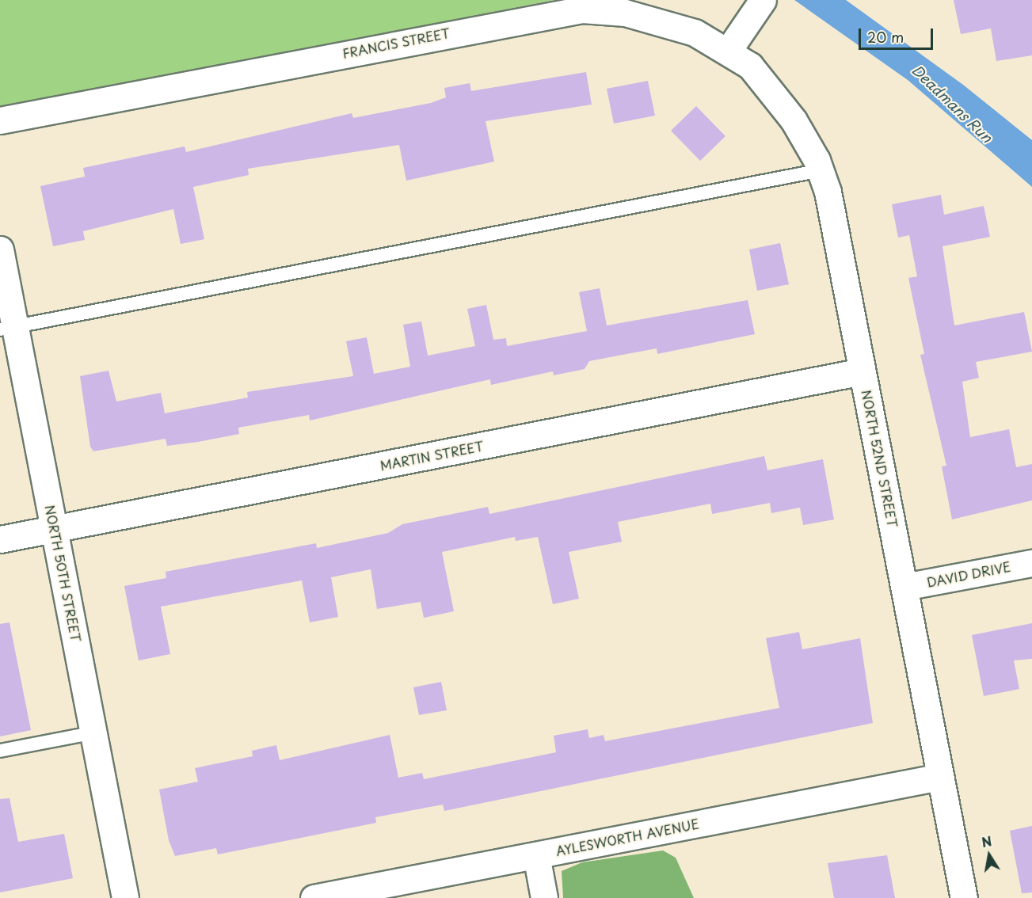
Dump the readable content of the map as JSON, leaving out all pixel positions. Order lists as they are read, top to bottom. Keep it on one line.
{"streets":{"street":["FRANCIS STREET","MARTIN STREET","NORTH 52ND STREET","NORTH 50TH STREET","DAVID DRIVE","AYLESWORTH AVENUE"]},"crossings":[["FRANCIS STREET","NORTH 52ND STREET"],["MARTIN STREET","NORTH 52ND STREET"],["MARTIN STREET","NORTH 50TH STREET"],["NORTH 52ND STREET","DAVID DRIVE"],["NORTH 52ND STREET","AYLESWORTH AVENUE"]],"water":["Deadmans Run"],"scale_bar":"20 m","north":"top"}
